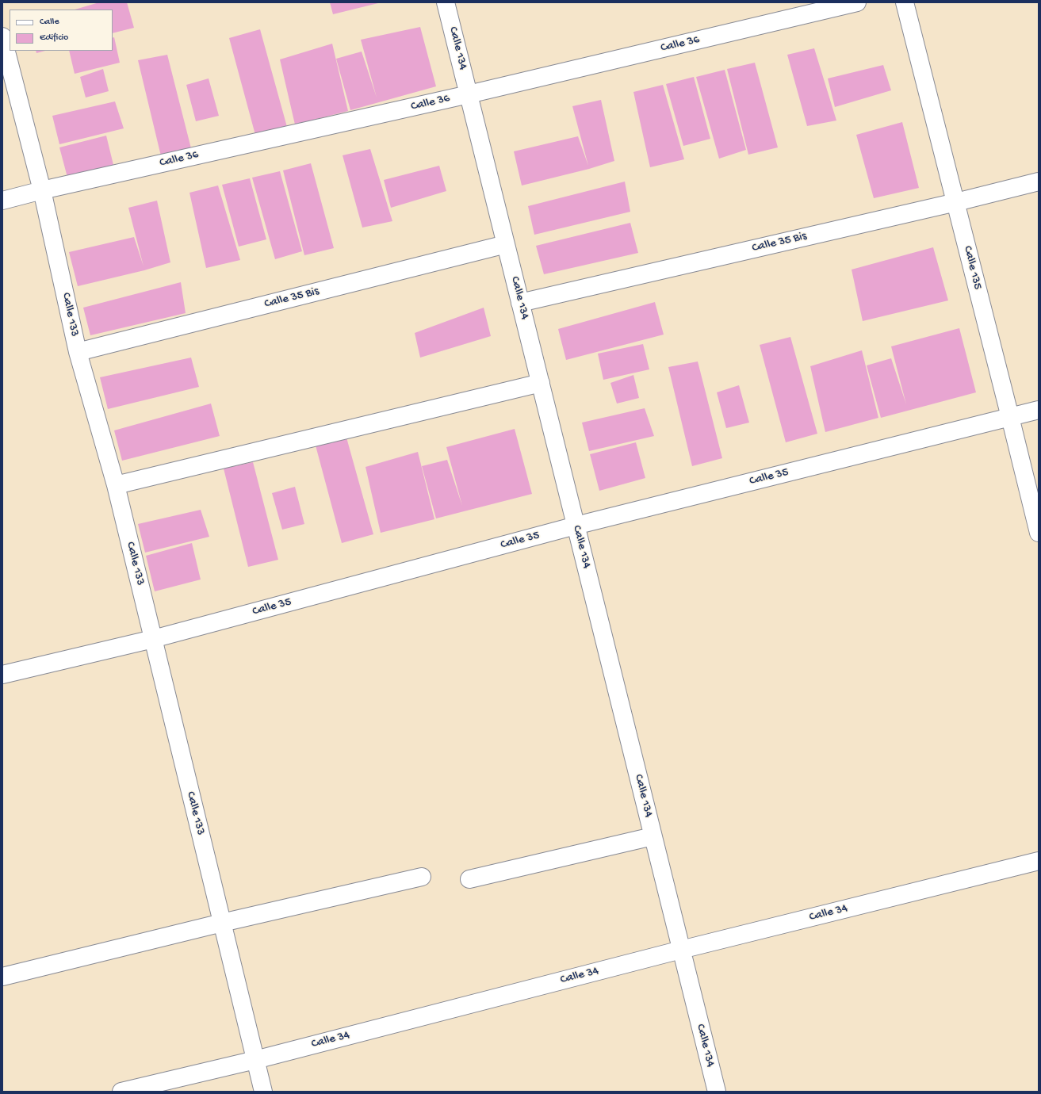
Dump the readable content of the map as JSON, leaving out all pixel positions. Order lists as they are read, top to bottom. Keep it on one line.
{"streets":{"street":["Calle 36","Calle 134","Calle 35 Bis","Calle 135","Calle 133","Calle 35","Calle 34"]},"crossings":[["Calle 36","Calle 134"],["Calle 36","Calle 133"],["Calle 134","Calle 35 Bis"],["Calle 134","Calle 35"],["Calle 134","Calle 34"],["Calle 35 Bis","Calle 135"],["Calle 35 Bis","Calle 133"],["Calle 135","Calle 35"],["Calle 133","Calle 35"],["Calle 133","Calle 34"]],"legend":["Calle","Edificio"]}
